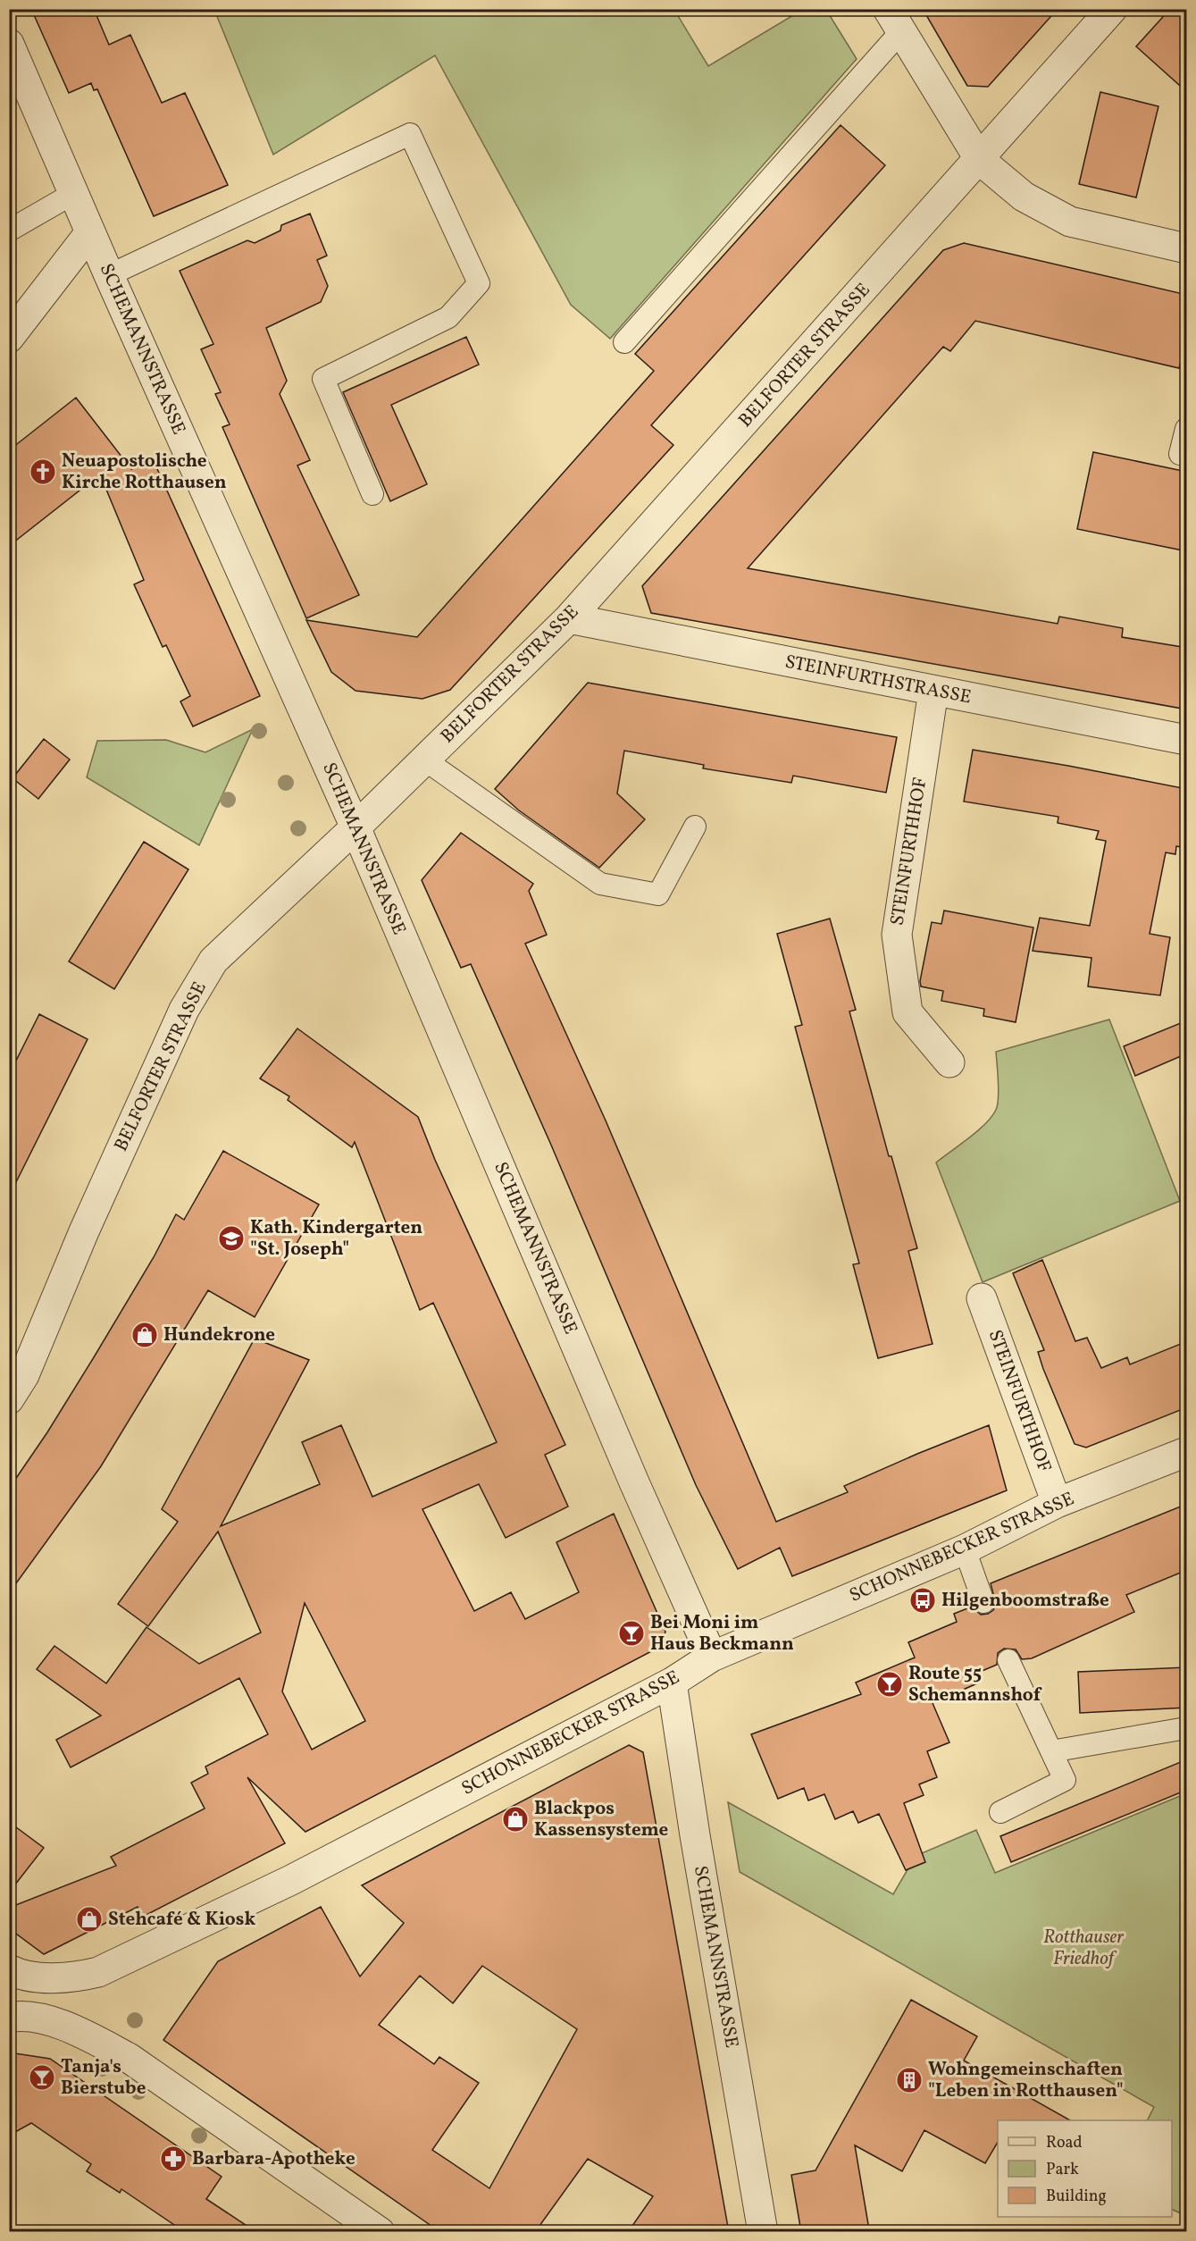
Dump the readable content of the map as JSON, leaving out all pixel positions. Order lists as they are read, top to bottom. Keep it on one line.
{"streets":{"street":["SCHEMANNSTRASSE","BELFORTER STRASSE","STEINFURTHSTRASSE","STEINFURTHHOF","SCHONNEBECKER STRASSE"]},"crossings":[["SCHEMANNSTRASSE","BELFORTER STRASSE"],["SCHEMANNSTRASSE","SCHONNEBECKER STRASSE"],["BELFORTER STRASSE","STEINFURTHSTRASSE"],["STEINFURTHSTRASSE","STEINFURTHHOF"],["STEINFURTHHOF","SCHONNEBECKER STRASSE"]],"parks":["Rotthauser Friedhof"],"places":{"church":["Neuapostolische Kirche Rotthausen"],"school or university":["Kath. Kindergarten \"St. Joseph\""],"shop":["Hundekrone","Blackpos Kassensysteme","Stehcafé & Kiosk"],"bus stop":["Hilgenboomstraße"],"bar":["Bei Moni im Haus Beckmann","Route 55 Schemannshof","Tanja's Bierstube"],"building":["Wohngemeinschaften \"Leben in Rotthausen\""],"pharmacy":["Barbara-Apotheke"]},"legend":["Road","Park","Building"]}
